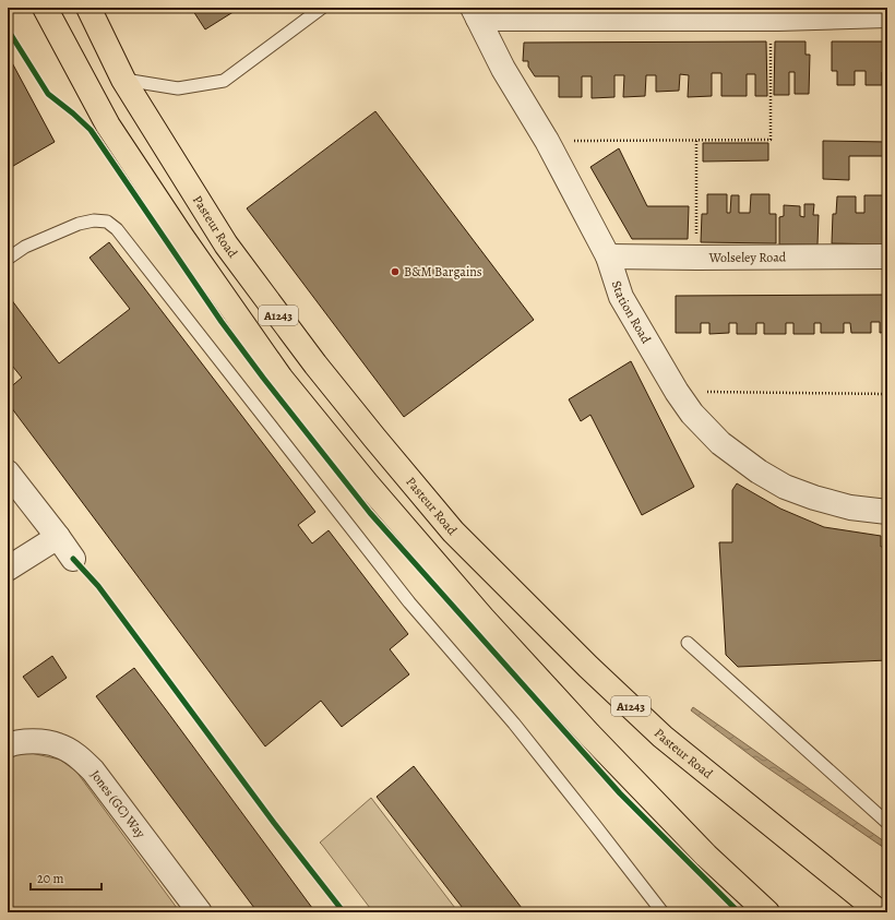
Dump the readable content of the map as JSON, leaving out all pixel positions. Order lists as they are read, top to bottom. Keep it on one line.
{"streets":{"main road":["Pasteur Road","A1243"],"street":["Wolseley Road","Station Road","Jones (GC) Way"]},"crossings":[["Wolseley Road","Station Road"]],"places":["B&M Bargains"],"scale_bar":"20 m"}
